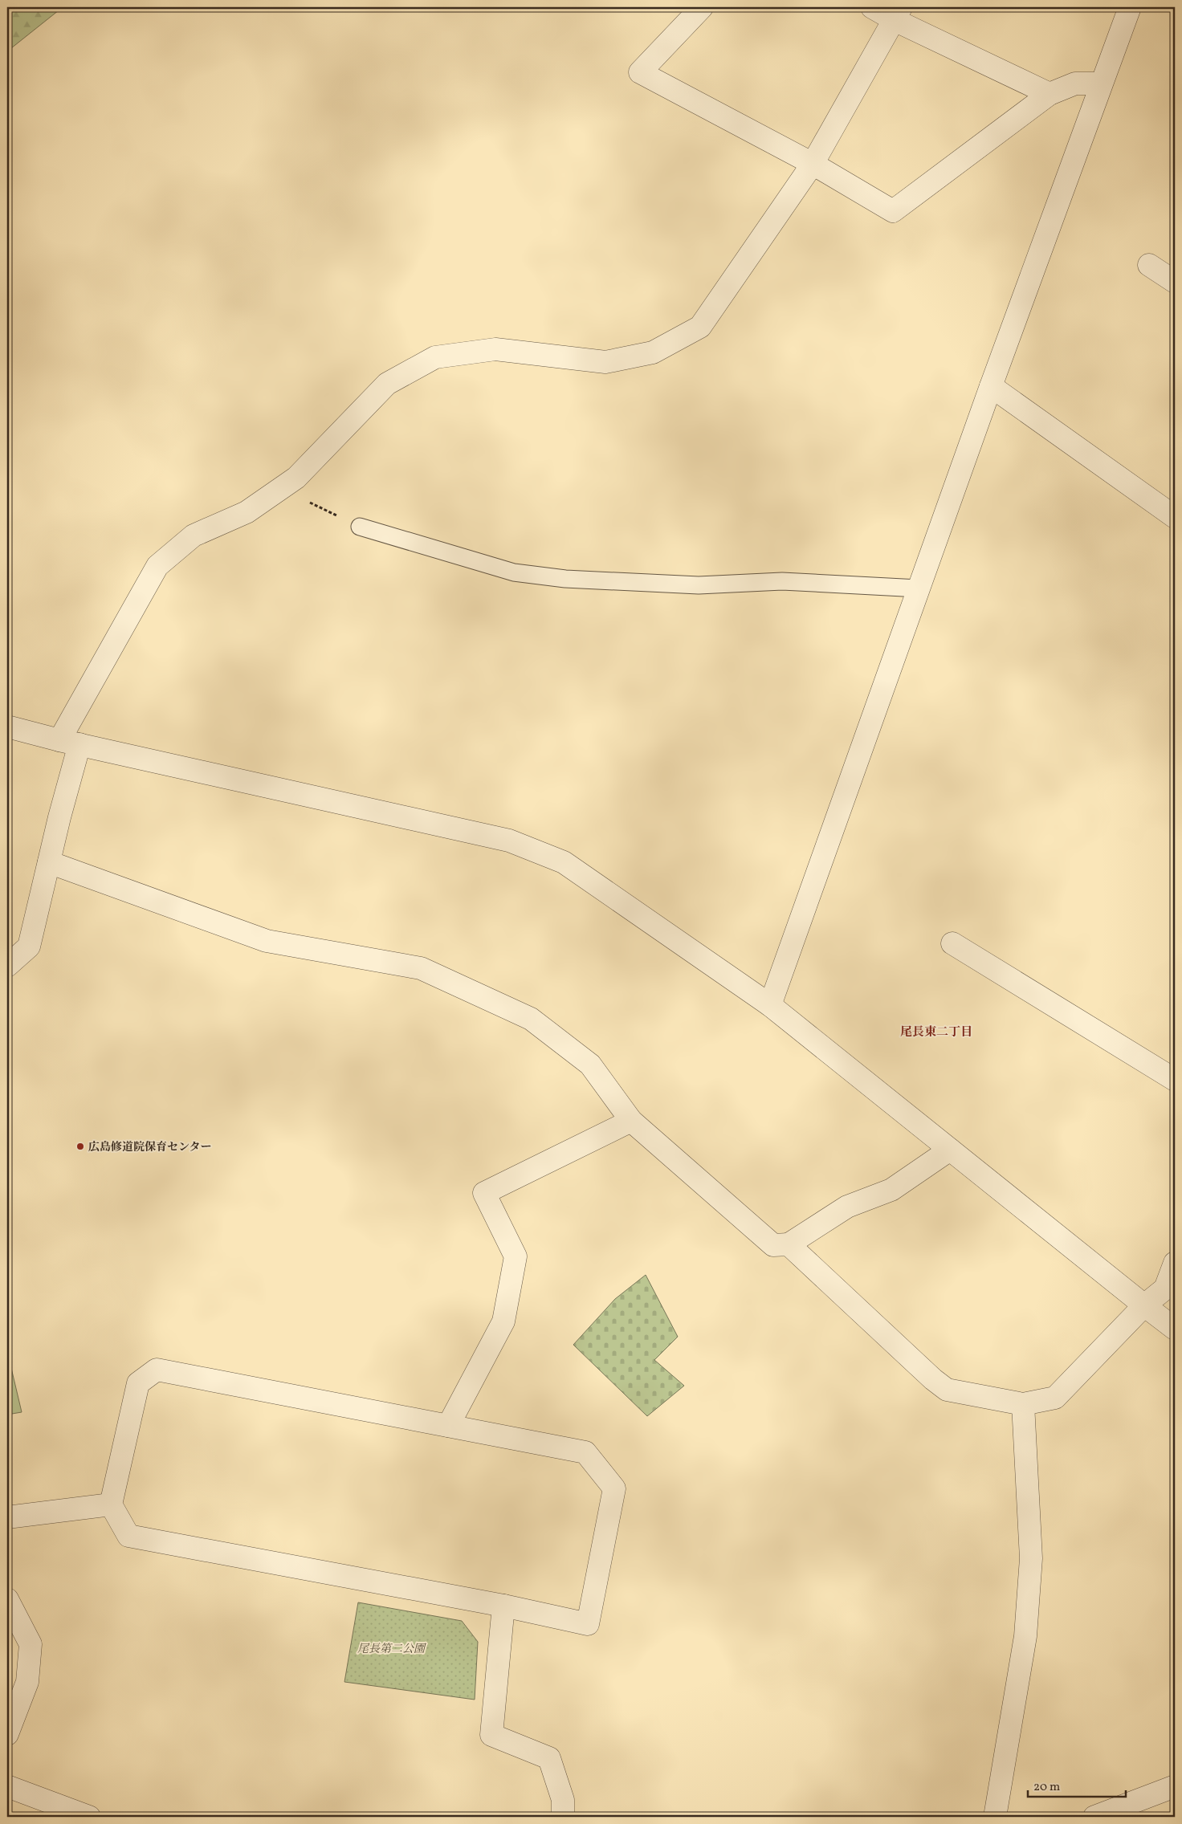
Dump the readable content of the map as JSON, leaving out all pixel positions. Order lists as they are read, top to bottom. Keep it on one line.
{"districts":["尾長東二丁目"],"parks":["尾長第二公園"],"places":["広島修道院保育センター"],"scale_bar":"20 m"}
